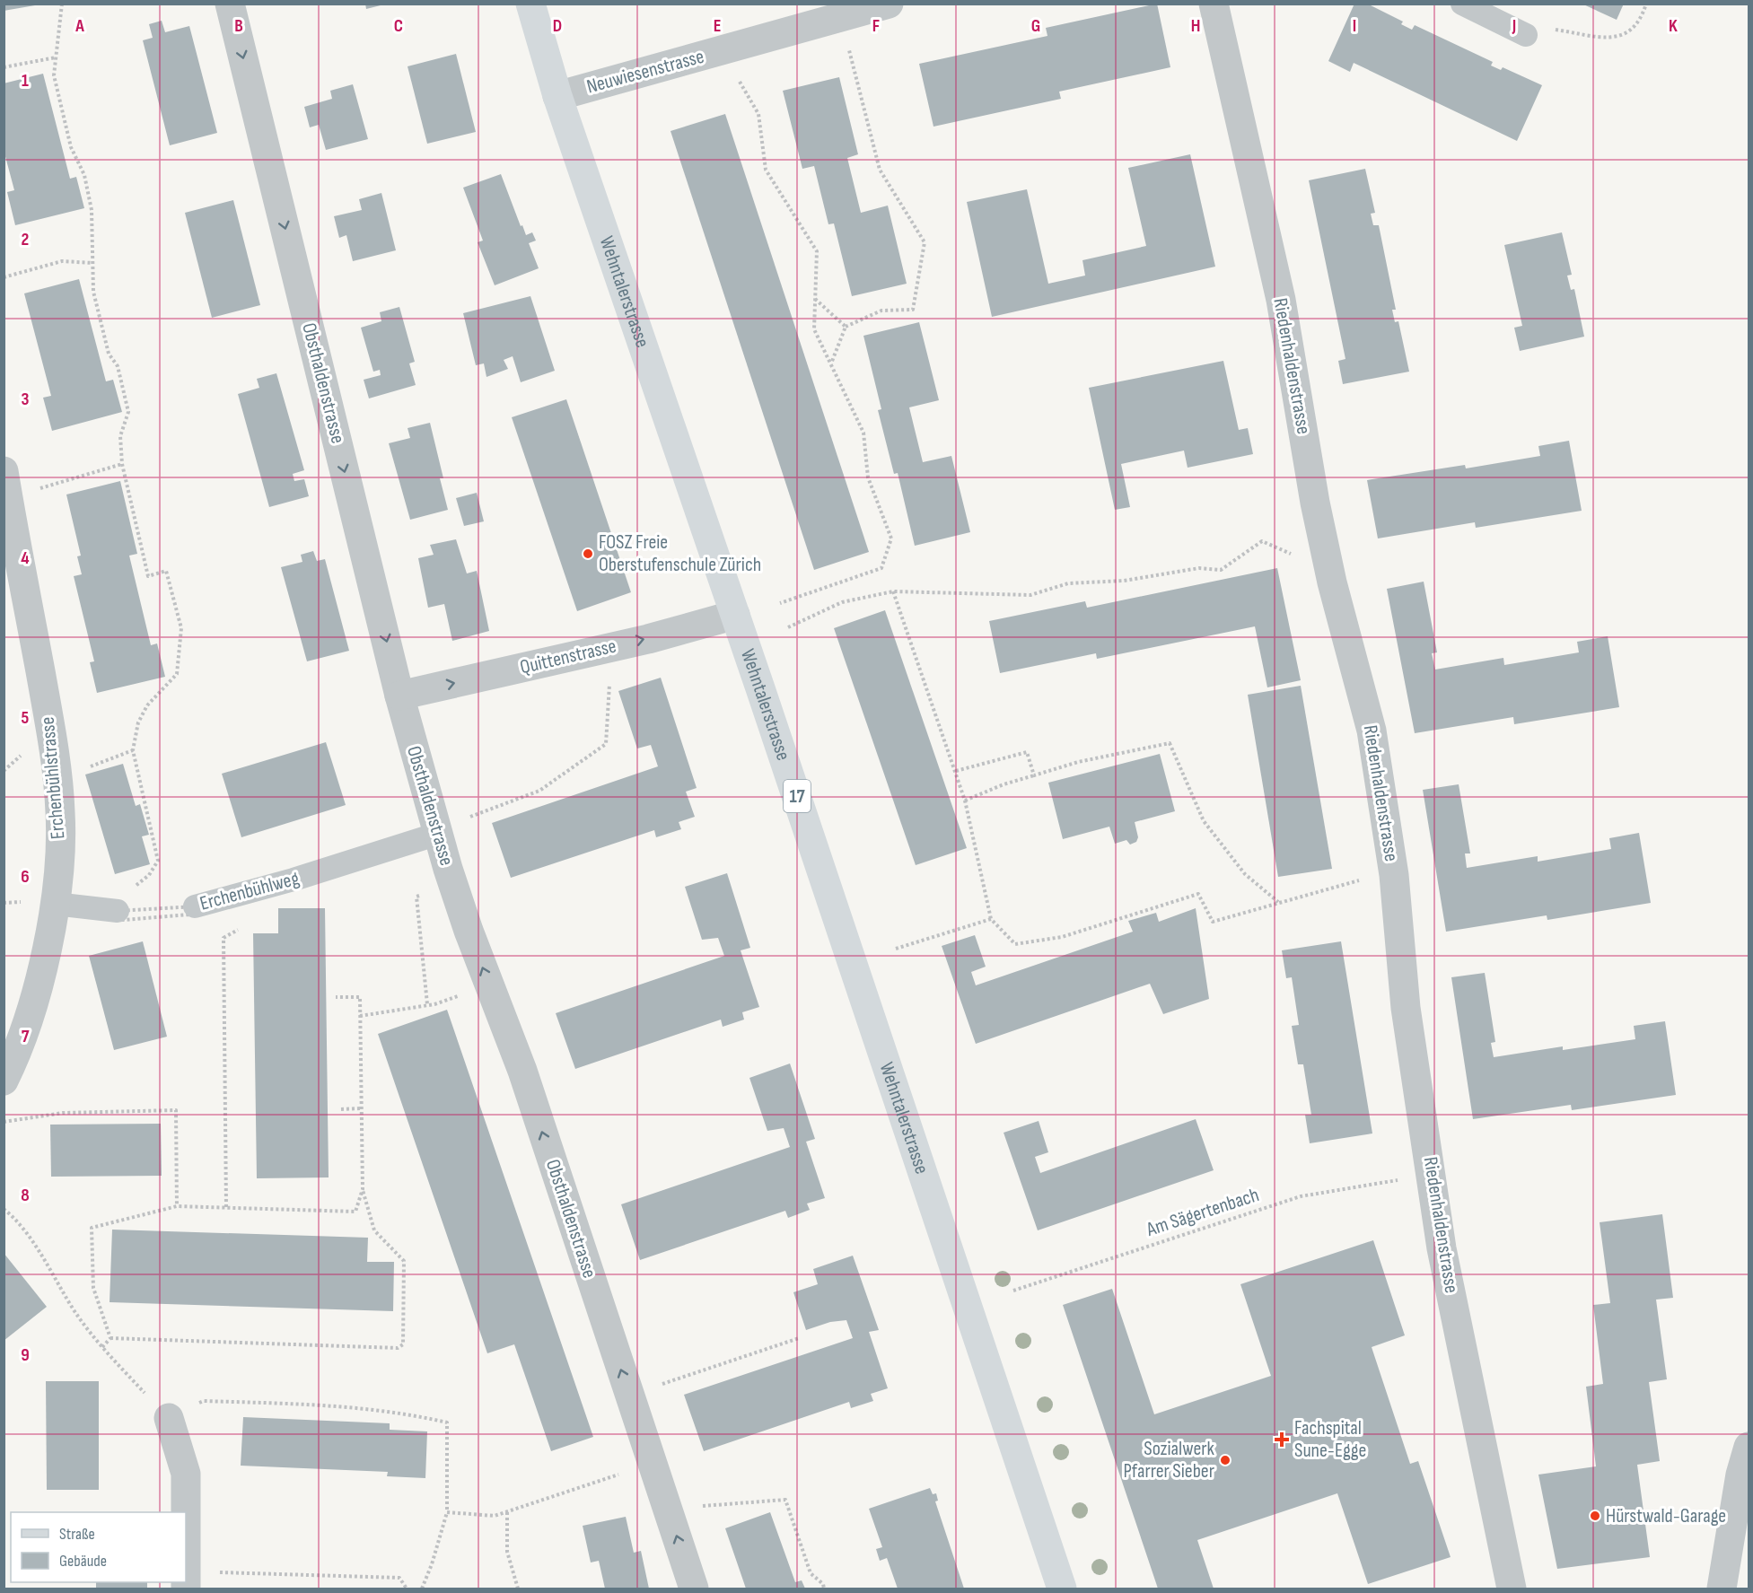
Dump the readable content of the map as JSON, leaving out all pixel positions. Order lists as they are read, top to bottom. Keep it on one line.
{"streets":{"main road":["Wehntalerstrasse","17"],"street":["Neuwiesenstrasse","Riedenhaldenstrasse","Obsthaldenstrasse","Quittenstrasse","Erchenbühlstrasse"],"lane":["Erchenbühlweg"],"path":["Am Sägertenbach"]},"crossings":[["Neuwiesenstrasse","Wehntalerstrasse"],["Wehntalerstrasse","Quittenstrasse"],["Obsthaldenstrasse","Quittenstrasse"],["Obsthaldenstrasse","Erchenbühlweg"]],"one_way":["Quittenstrasse"],"places":{"other":["FOSZ Freie Oberstufenschule Zürich","Sozialwerk Pfarrer Sieber","Hürstwald-Garage"],"health":["Fachspital Sune-Egge"]},"legend":["Straße","Gebäude"],"grid":{"columns":["A","B","C","D","E","F","G","H","I","J","K"],"rows":["1","2","3","4","5","6","7","8","9"]}}
